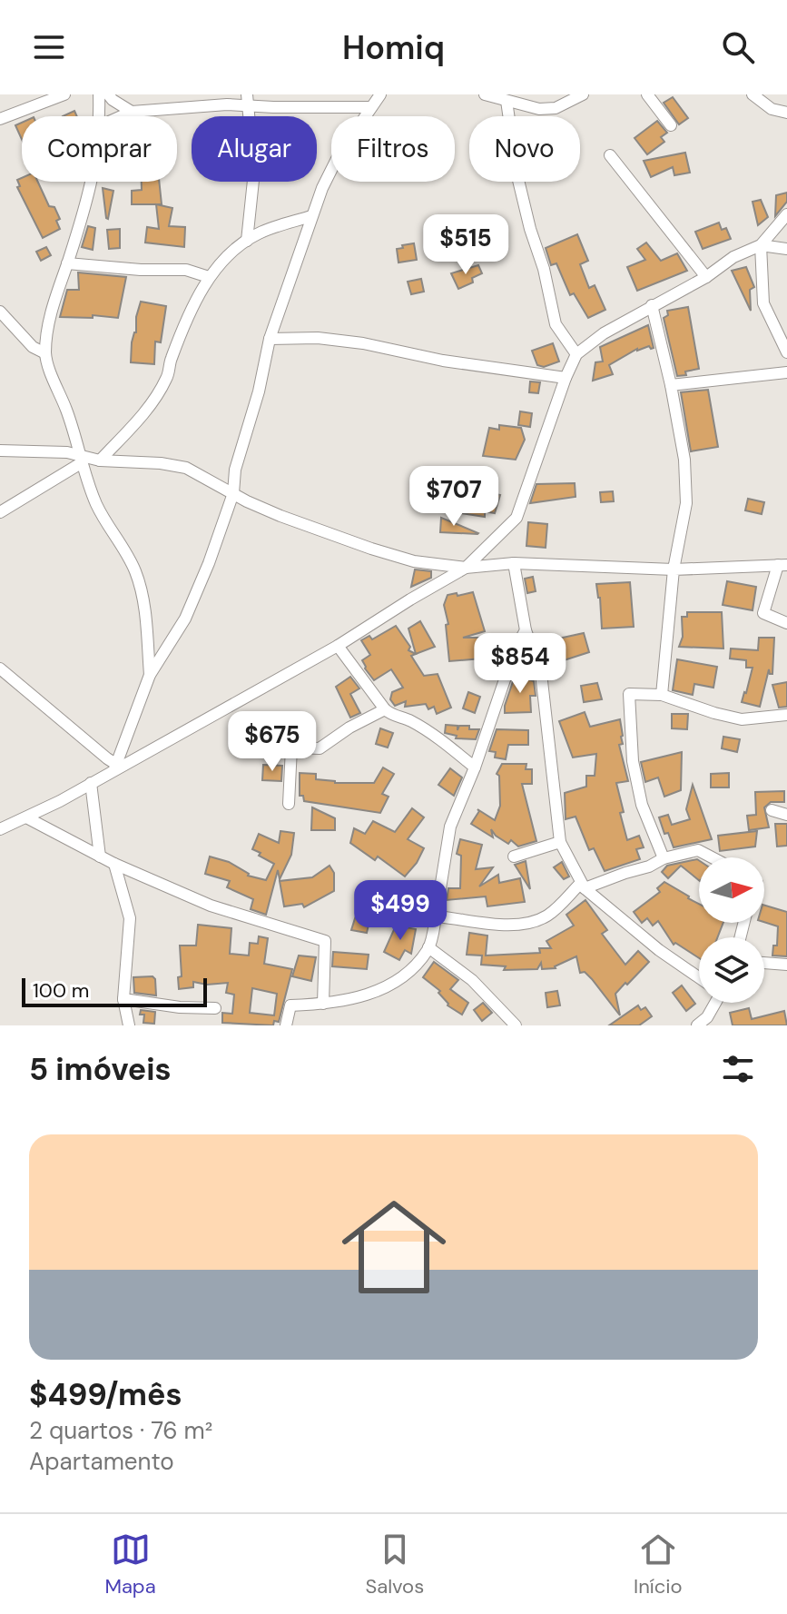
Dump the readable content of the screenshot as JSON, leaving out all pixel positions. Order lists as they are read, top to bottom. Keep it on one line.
{"scale_bar":"100 m","north":"right","page":{"header":"Homiq","chip":["Comprar","Alugar","Filtros","Novo"],"price":["$515","$707","$854","$675","$499"],"scale":"100 m","heading":"5 imóveis","list":[{"name":"$499/mês","note":"2 quartos · 76 m² · Apartamento"}],"tabs":["Mapa","Salvos","Início"]}}
